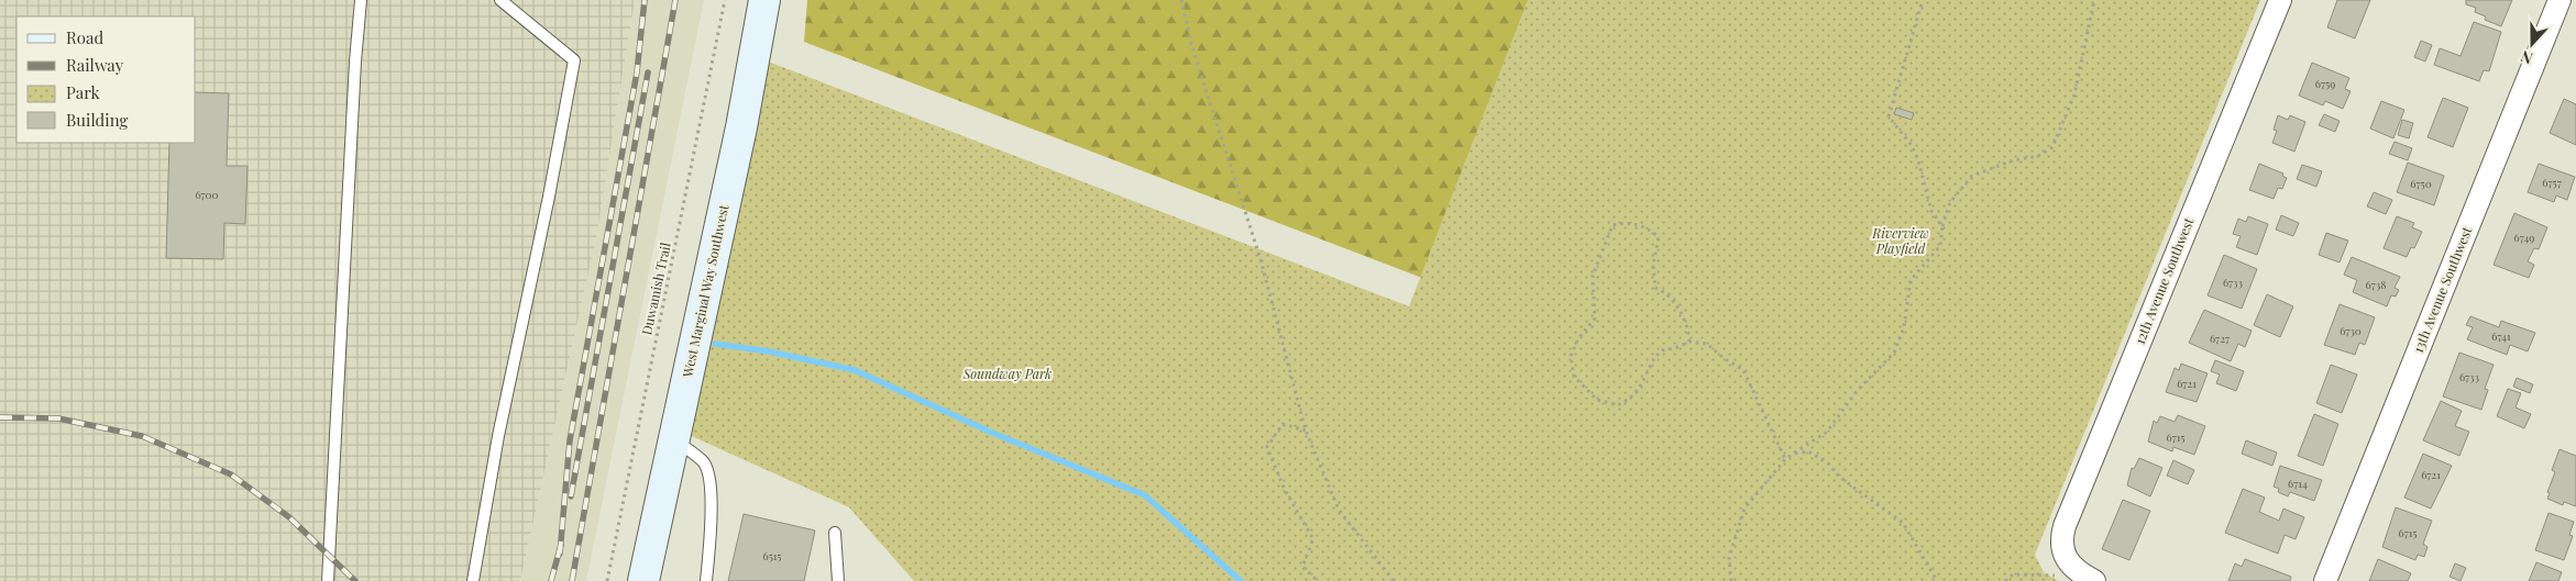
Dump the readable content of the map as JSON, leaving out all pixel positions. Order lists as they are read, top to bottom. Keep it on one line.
{"streets":{"main road":["West Marginal Way Southwest"],"street":["12th Avenue Southwest","13th Avenue Southwest"],"path":["Duwamish Trail"]},"parks":["Riverview Playfield","Soundway Park"],"house_numbers":["6759","6757","6750","6700","6749","6733","6738","6730","6741","6727","6733","6721","6715","6721","6714","6715","6515"],"legend":["Road","Railway","Park","Building"],"north":"bottom"}
